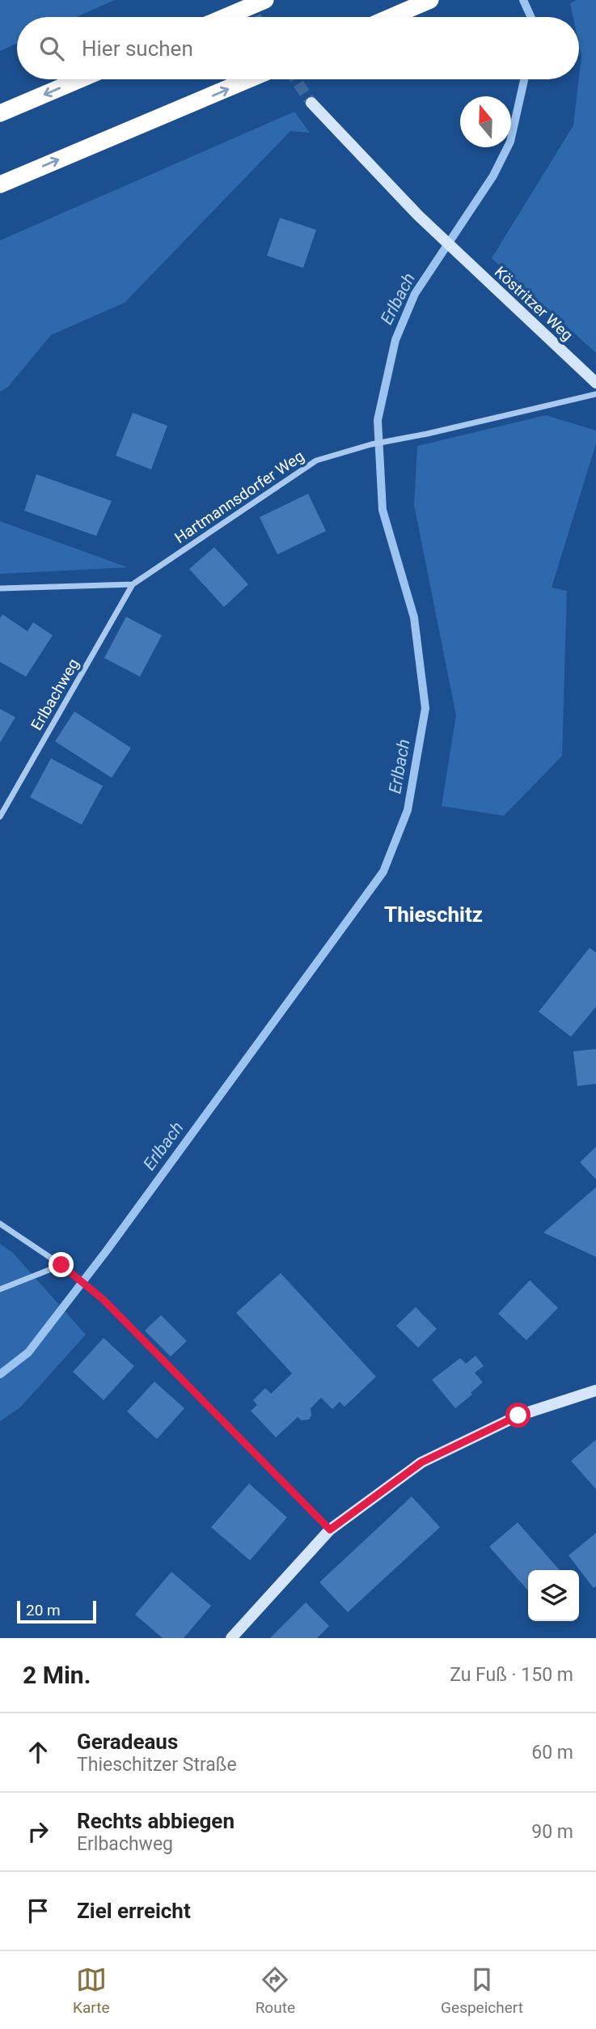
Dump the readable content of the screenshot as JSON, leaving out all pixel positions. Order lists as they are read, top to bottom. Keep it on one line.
{"streets":{"main road":["Köstritzer Weg"],"street":["Hartmannsdorfer Weg","Erlbachweg"]},"crossings":[["Hartmannsdorfer Weg","Erlbachweg"]],"districts":["Thieschitz"],"water":["Erlbach"],"scale_bar":"20 m","north":"top","page":{"search":"Hier suchen","scale":"20 m","heading":["2 Min.","Zu Fuß · 150 m"],"list":[["Geradeaus","Thieschitzer Straße","60 m"],["Rechts abbiegen","Erlbachweg","90 m"],"Ziel erreicht"],"nav":["Karte","Route","Gespeichert"]}}
